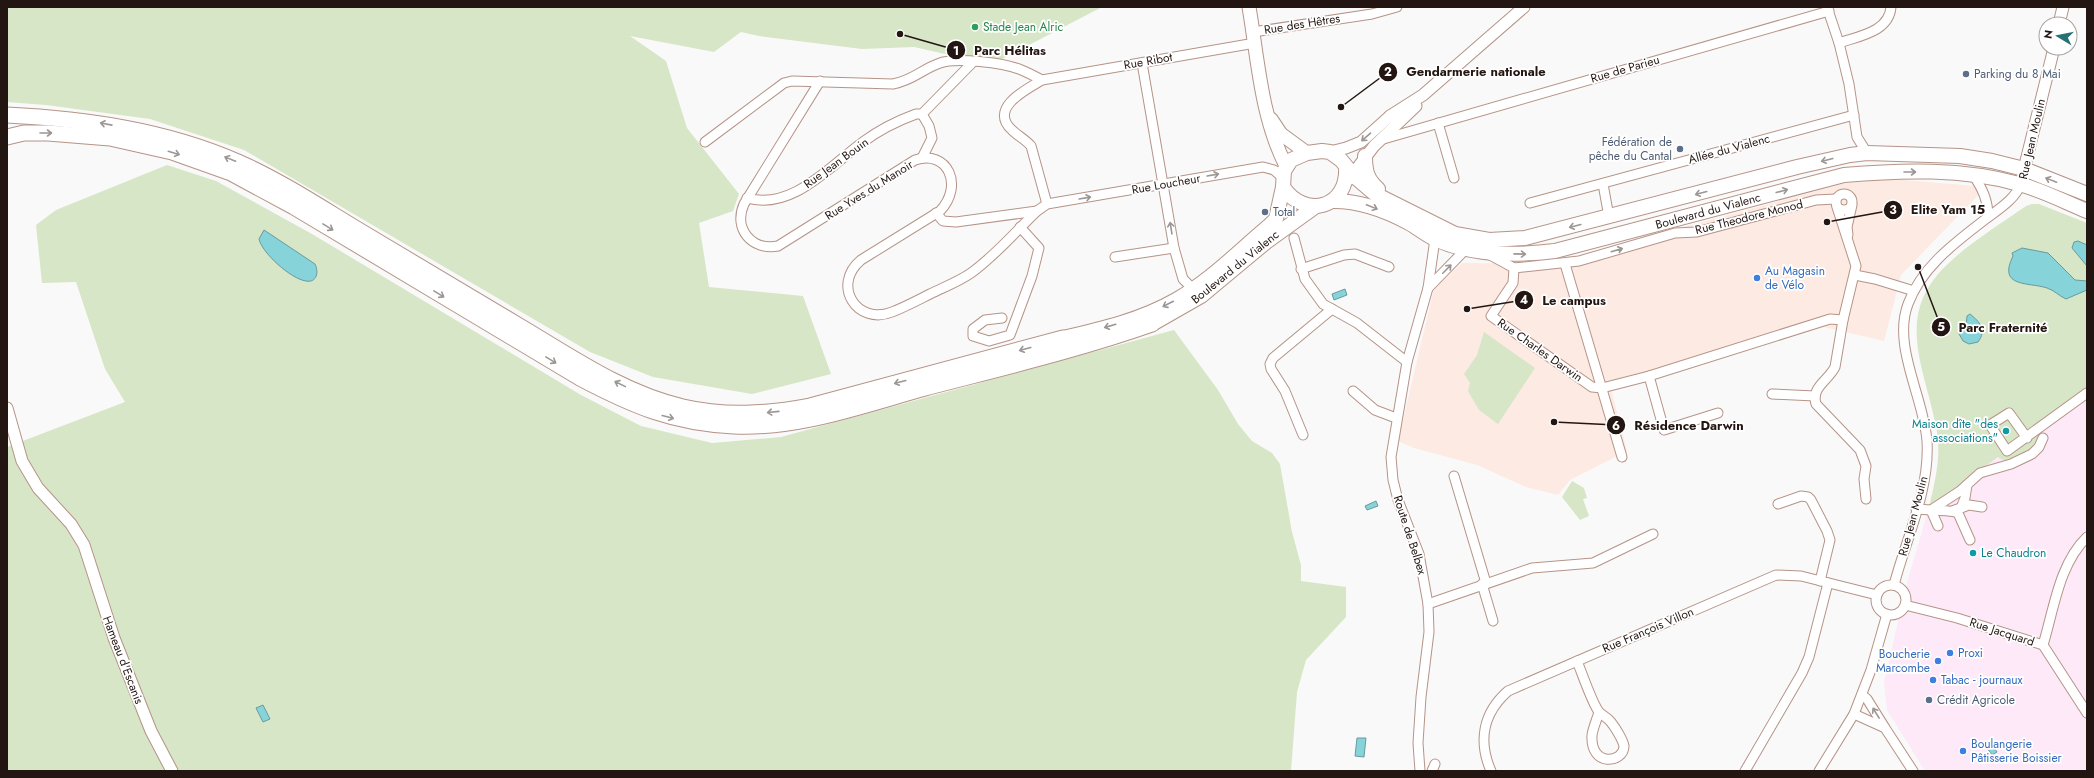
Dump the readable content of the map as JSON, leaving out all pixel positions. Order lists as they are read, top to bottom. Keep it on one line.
{"streets":{"main road":["Boulevard du Vialenc"],"street":["Rue des Hêtres","Rue Ribot","Rue de Parieu","Rue Jean Moulin","Allée du Vialenc","Rue Jean Bouin","Rue Loucheur","Rue Yves du Manoir","Rue Theodore Monod","Rue Charles Darwin","Route de Belbex","Rue François Villon","Rue Jacquard","Hameau d'Escanis"]},"crossings":[["Rue des Hêtres","Rue Ribot"],["Rue Jean Moulin","Boulevard du Vialenc"],["Rue Jean Moulin","Rue François Villon"],["Rue Jean Moulin","Rue Jacquard"],["Rue Jean Bouin","Rue Yves du Manoir"],["Rue Loucheur","Rue Yves du Manoir"],["Rue Loucheur","Boulevard du Vialenc"],["Boulevard du Vialenc","Rue Theodore Monod"],["Boulevard du Vialenc","Route de Belbex"],["Rue Theodore Monod","Rue Charles Darwin"],["Rue François Villon","Rue Jacquard"]],"one_way":["Rue Loucheur"],"places":["Stade Jean Alric","Parc Hélitas","Parking du 8 Mai","Gendarmerie nationale","Fédération de pêche du Cantal","Total","Elite Yam 15","Parc Fraternité","Au Magasin de Vélo","Le campus","Résidence Darwin","Maison dîte \"des associations\"","Le Chaudron","Proxi","Boucherie Marcombe","Tabac - journaux","Crédit Agricole","Boulangerie Pâtisserie Boissier"],"north":"left"}
